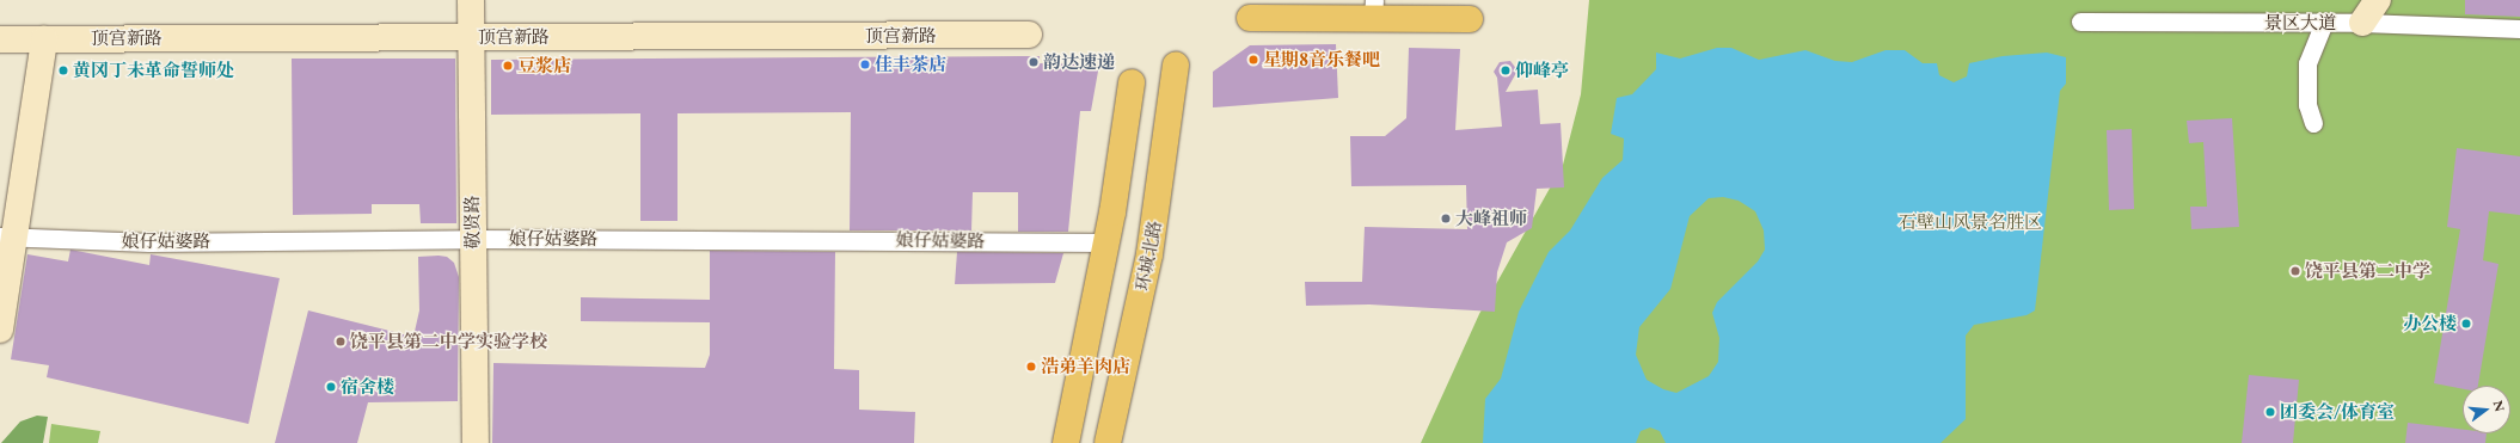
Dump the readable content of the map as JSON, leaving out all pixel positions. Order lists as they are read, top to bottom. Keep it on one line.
{"streets":{"main road":["顶宫新路","敬贤路","环城北路"],"street":["景区大道","娘仔姑婆路"]},"crossings":[["顶宫新路","敬贤路"],["敬贤路","娘仔姑婆路"]],"parks":["石壁山风景名胜区"],"places":["星期8音乐餐吧","韵达速递","佳丰茶店","豆浆店","黄冈丁未革命誓师处","仰峰亭","大峰祖师","饶平县第二中学","办公楼","饶平县第二中学实验学校","浩弟羊肉店","宿舍楼","团委会/体育室"],"north":"right"}
